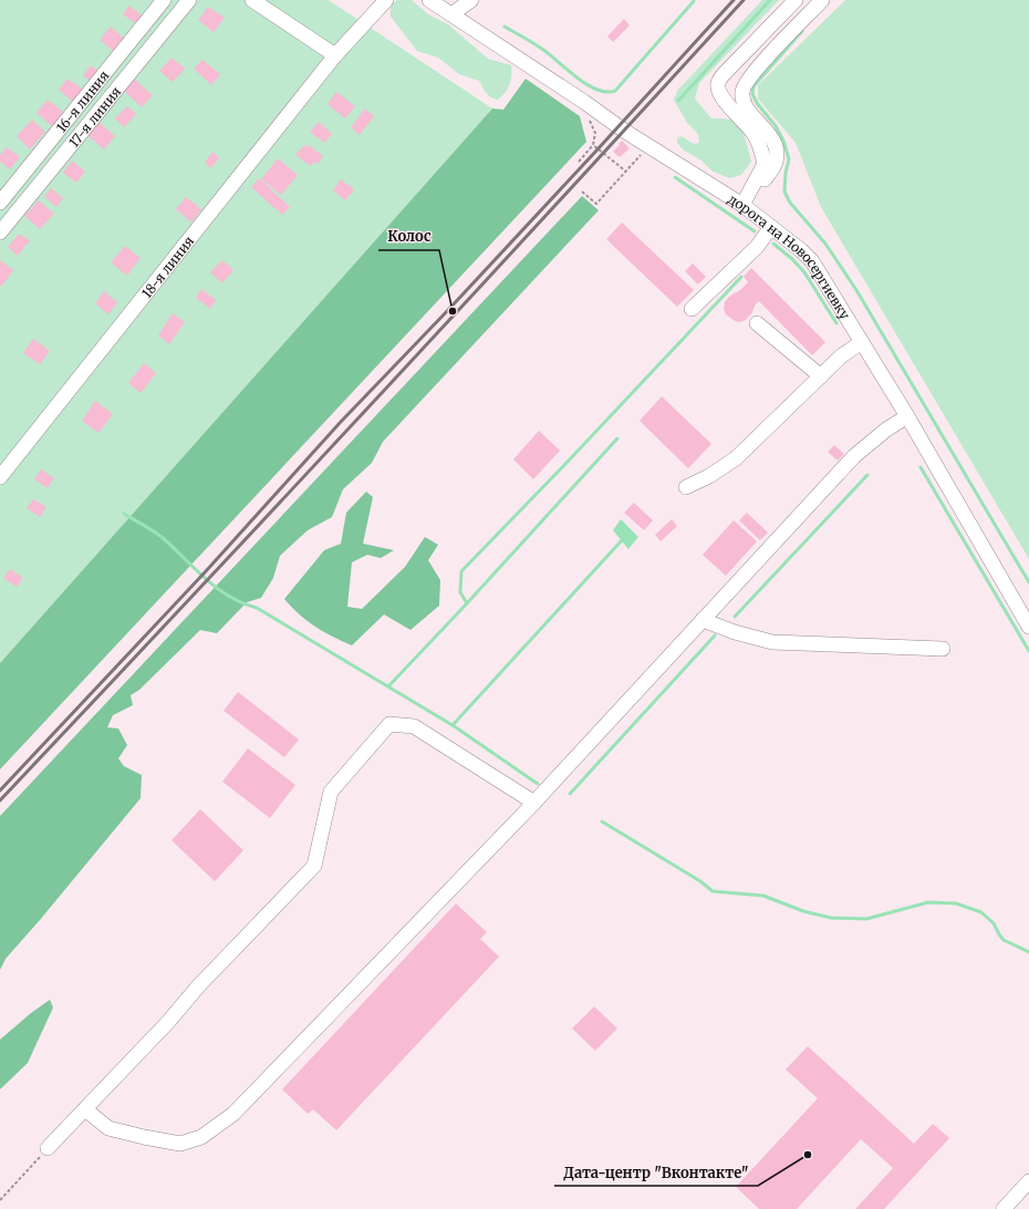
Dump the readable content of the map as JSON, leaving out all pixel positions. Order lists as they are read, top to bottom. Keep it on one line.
{"streets":{"street":["16-я линия","17-я линия","дорога на Новосергиевку","18-я линия"]},"places":["Колос","Дата-центр \"Вконтакте\""]}
